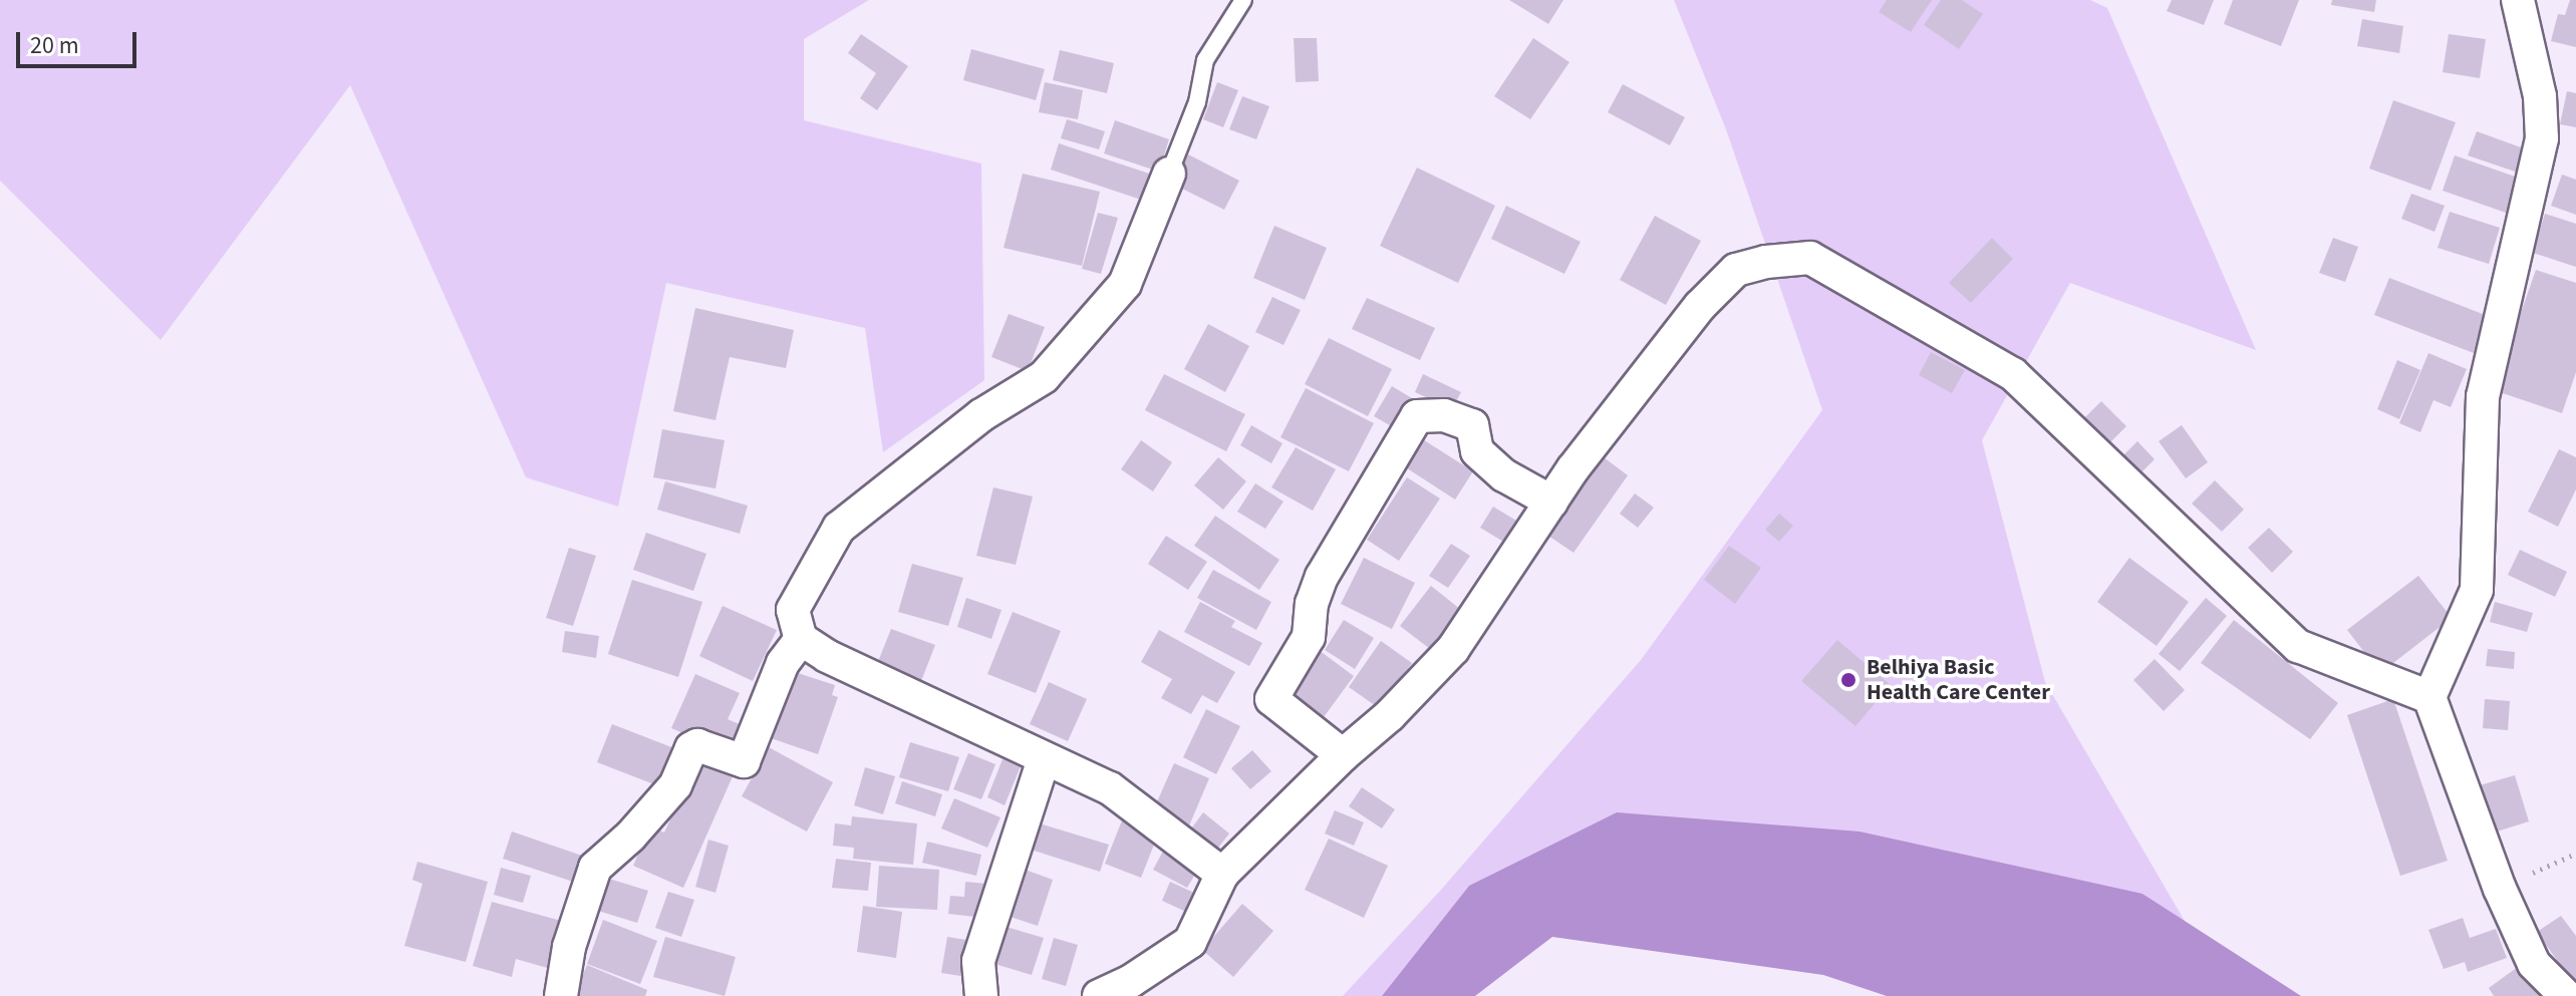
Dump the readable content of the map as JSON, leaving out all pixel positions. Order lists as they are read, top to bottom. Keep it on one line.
{"places":["Belhiya Basic Health Care Center"],"scale_bar":"20 m"}
